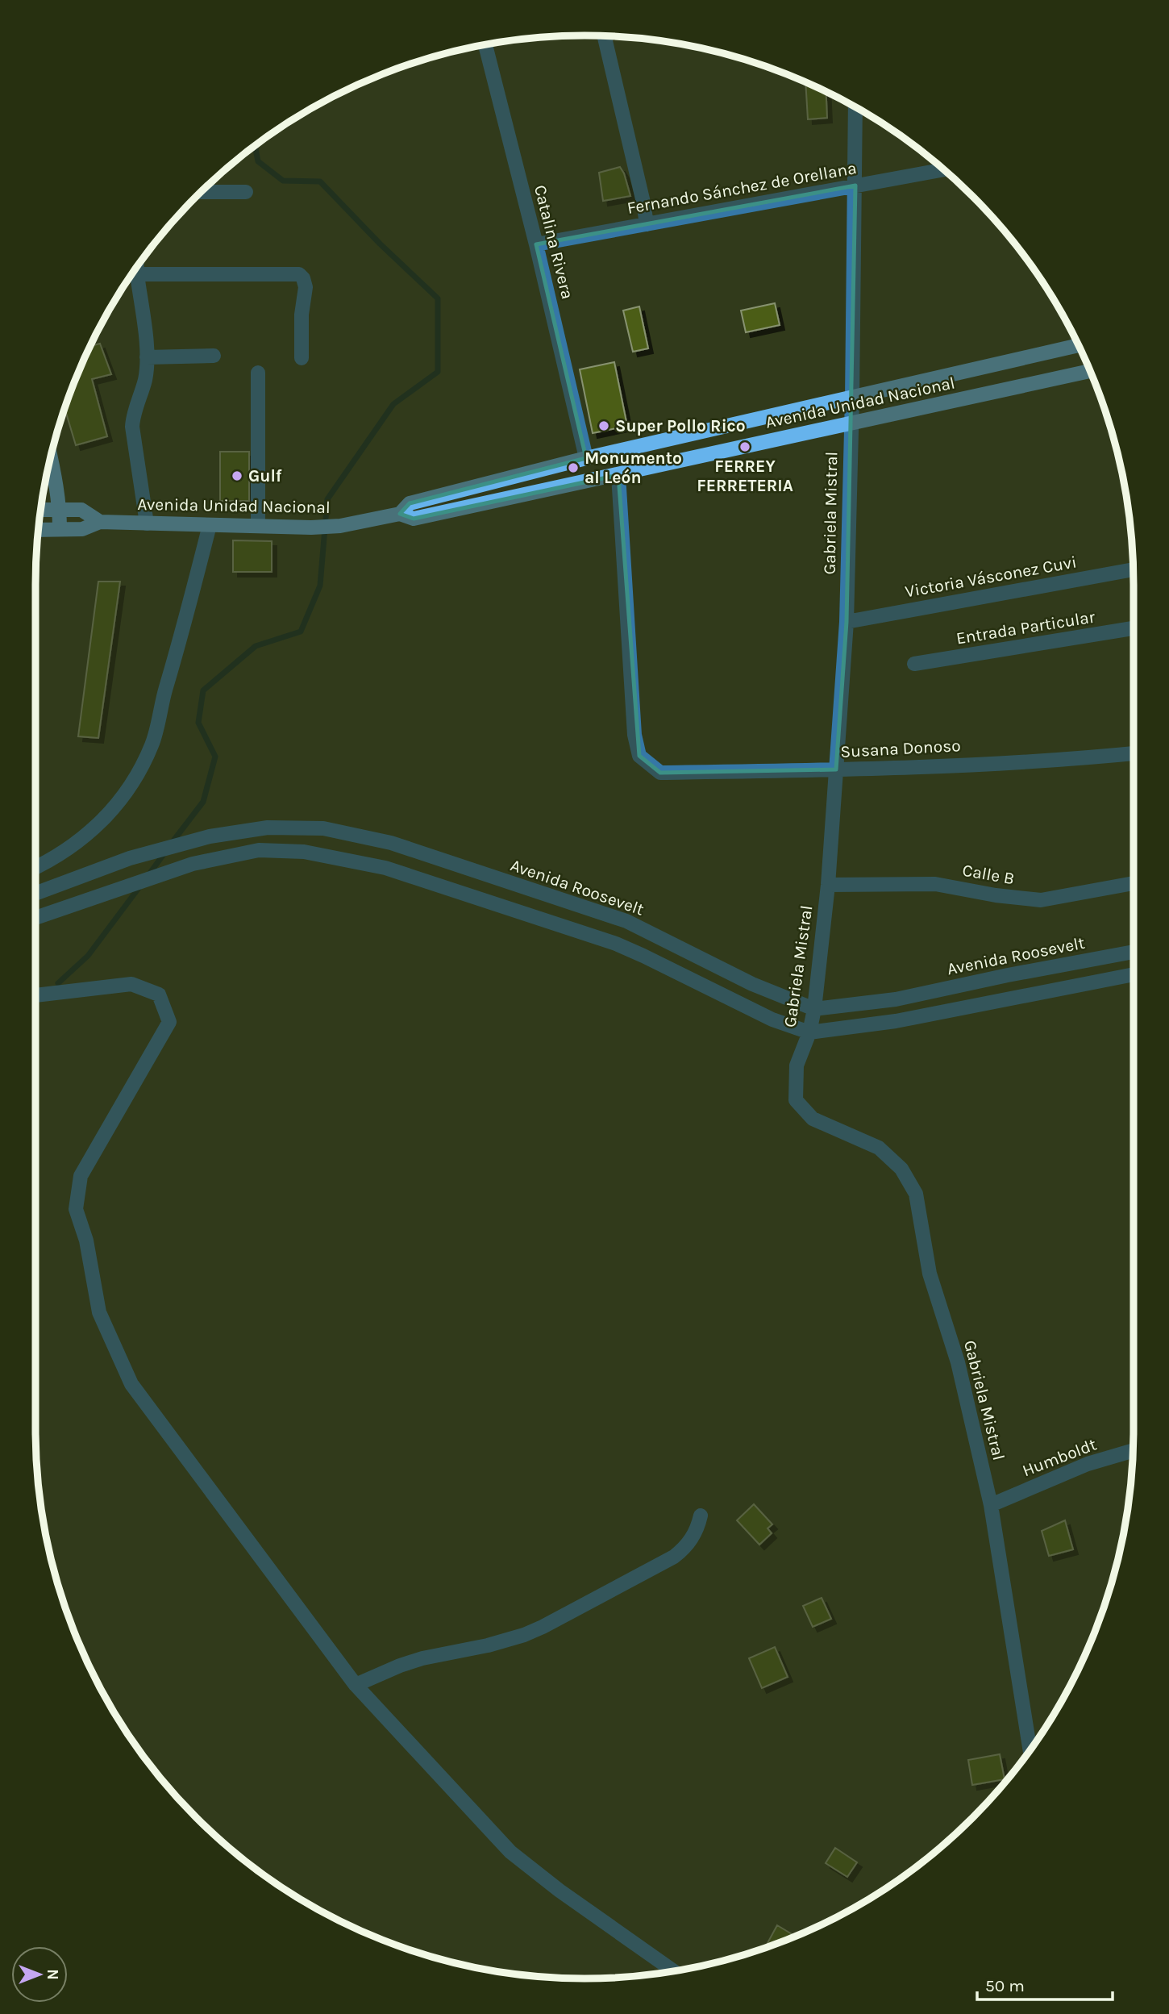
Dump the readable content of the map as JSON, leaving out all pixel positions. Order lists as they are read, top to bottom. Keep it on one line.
{"streets":{"main road":["Avenida Unidad Nacional"],"street":["Fernando Sánchez de Orellana","Catalina Rivera","Gabriela Mistral","Victoria Vásconez Cuvi","Entrada Particular","Susana Donoso","Calle B","Avenida Roosevelt","Humboldt"]},"crossings":[["Fernando Sánchez de Orellana","Catalina Rivera"],["Fernando Sánchez de Orellana","Gabriela Mistral"],["Catalina Rivera","Avenida Unidad Nacional"],["Avenida Unidad Nacional","Gabriela Mistral"],["Avenida Unidad Nacional","Susana Donoso"],["Gabriela Mistral","Victoria Vásconez Cuvi"],["Gabriela Mistral","Susana Donoso"],["Gabriela Mistral","Calle B"],["Gabriela Mistral","Avenida Roosevelt"],["Gabriela Mistral","Humboldt"]],"places":["Super Pollo Rico","FERREY FERRETERIA","Monumento al León","Gulf"],"scale_bar":"50 m","north":"right"}
